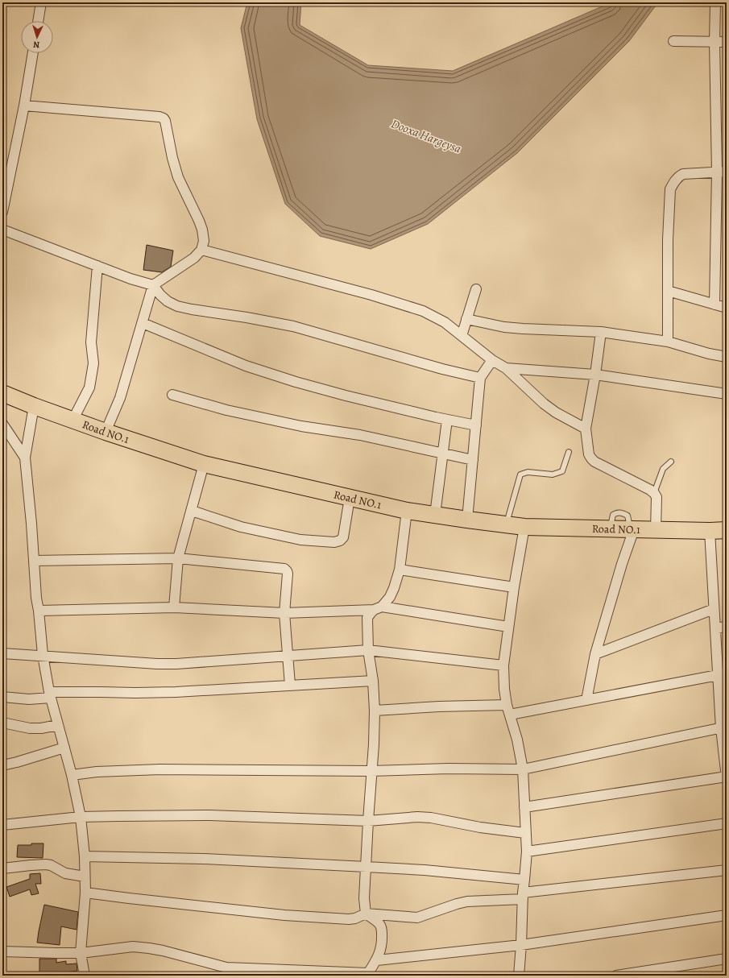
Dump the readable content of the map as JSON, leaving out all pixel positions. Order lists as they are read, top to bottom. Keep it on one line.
{"streets":{"highway":["Road NO.1"]},"water":["Dooxa Hargeysa"],"north":"bottom"}
